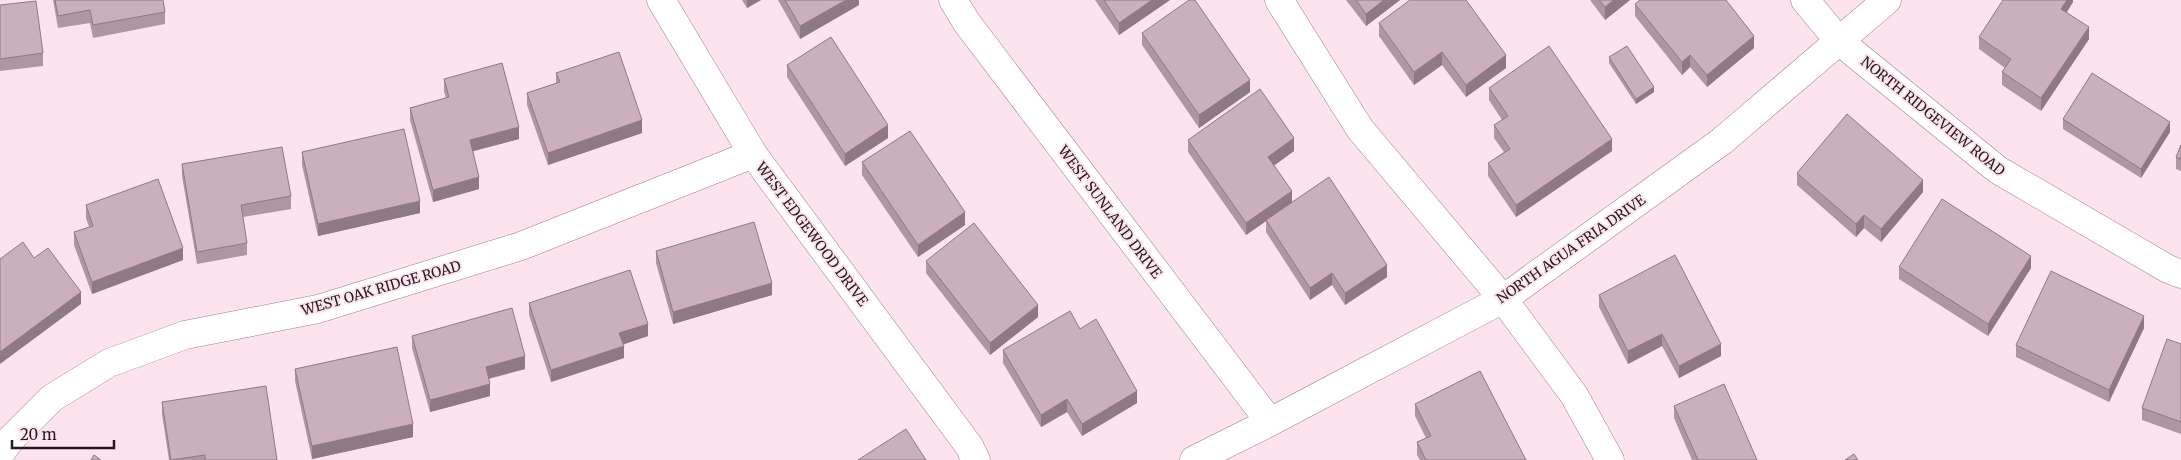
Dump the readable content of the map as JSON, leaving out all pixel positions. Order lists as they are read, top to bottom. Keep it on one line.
{"streets":{"street":["NORTH RIDGEVIEW ROAD","WEST SUNLAND DRIVE","WEST EDGEWOOD DRIVE","NORTH AGUA FRIA DRIVE","WEST OAK RIDGE ROAD"]},"crossings":[["NORTH RIDGEVIEW ROAD","NORTH AGUA FRIA DRIVE"],["WEST SUNLAND DRIVE","NORTH AGUA FRIA DRIVE"],["WEST EDGEWOOD DRIVE","WEST OAK RIDGE ROAD"]],"scale_bar":"20 m"}
